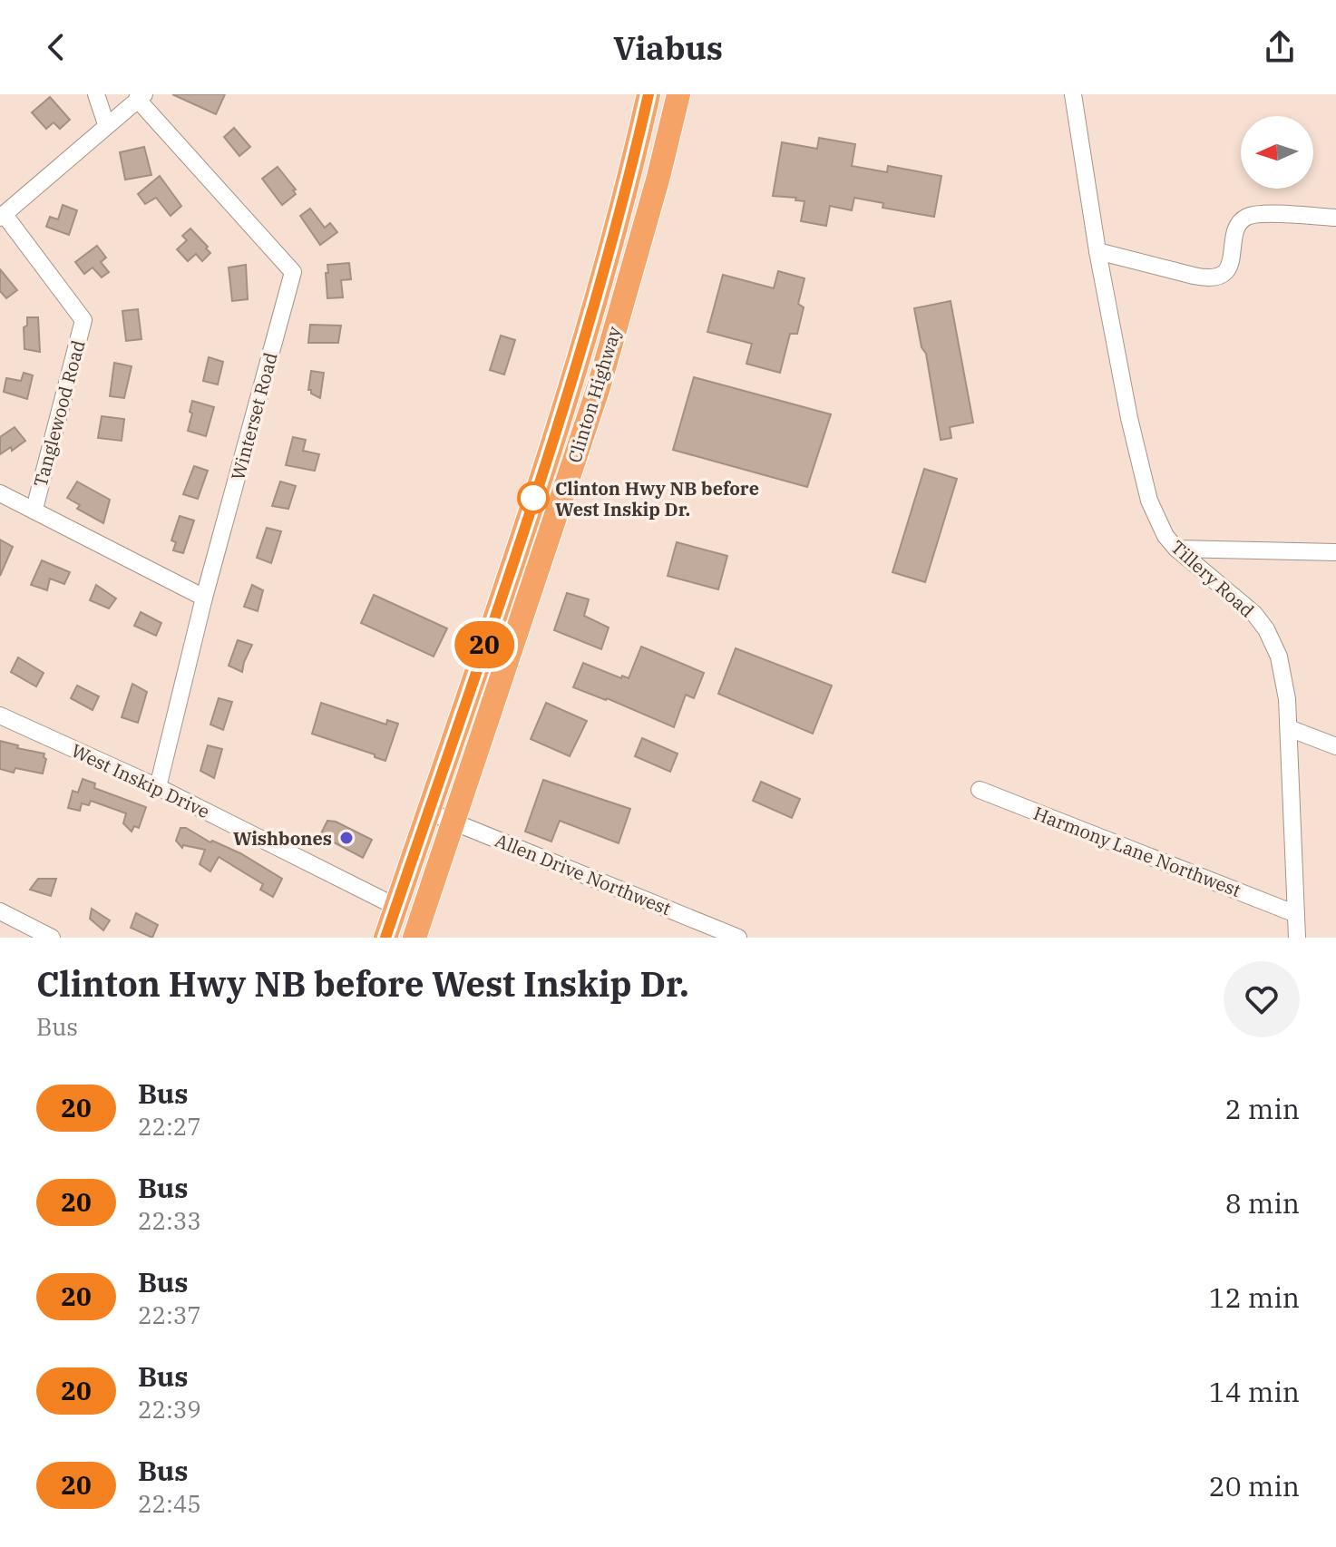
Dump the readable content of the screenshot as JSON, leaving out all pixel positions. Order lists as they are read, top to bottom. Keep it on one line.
{"streets":{"highway":["Clinton Highway"],"street":["Tanglewood Road","Winterset Road","Tillery Road","West Inskip Drive","Harmony Lane Northwest","Allen Drive Northwest"]},"crossings":[["Clinton Highway","West Inskip Drive"],["Clinton Highway","Allen Drive Northwest"],["Winterset Road","West Inskip Drive"],["Tillery Road","Harmony Lane Northwest"]],"places":["Clinton Hwy NB before West Inskip Dr.","Wishbones"],"lines":["bus line 20"],"north":"left","page":{"header":"Viabus","on_map":"20","heading":["Clinton Hwy NB before West Inskip Dr.","Bus"],"list":[{"mark":"20","name":"Bus","note":"22:27","value":"2 min"},{"mark":"20","name":"Bus","note":"22:33","value":"8 min"},{"mark":"20","name":"Bus","note":"22:37","value":"12 min"},{"mark":"20","name":"Bus","note":"22:39","value":"14 min"},{"mark":"20","name":"Bus","note":"22:45","value":"20 min"}]}}
